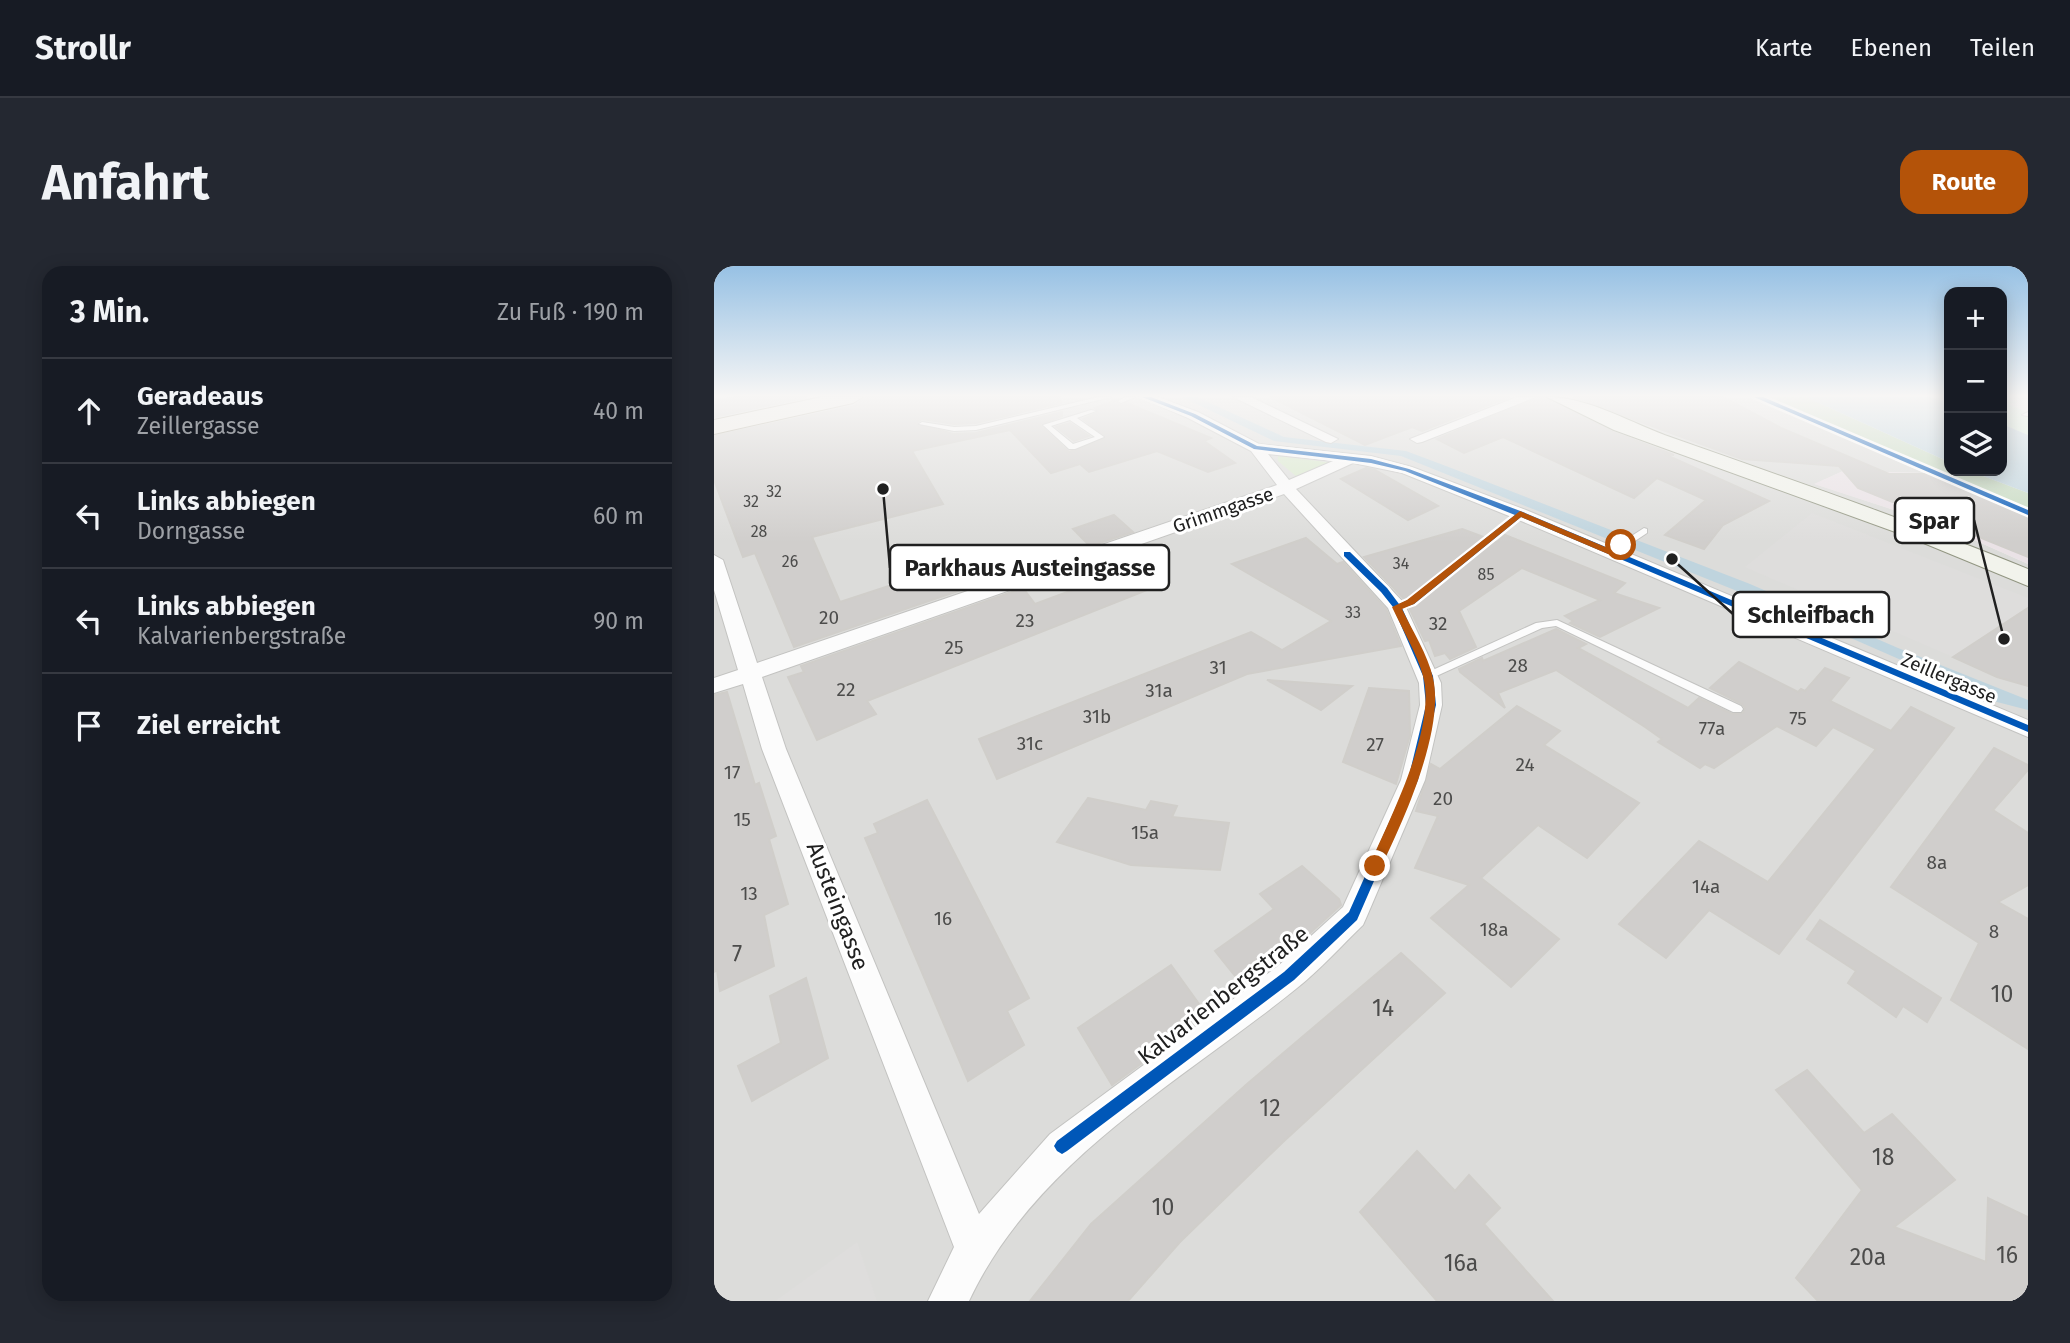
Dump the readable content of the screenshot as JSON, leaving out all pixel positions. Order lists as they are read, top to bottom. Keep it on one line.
{"streets":{"street":["Grimmgasse","Zeillergasse","Austeingasse","Kalvarienbergstraße"]},"crossings":[["Grimmgasse","Zeillergasse"],["Grimmgasse","Austeingasse"],["Grimmgasse","Kalvarienbergstraße"],["Zeillergasse","Kalvarienbergstraße"],["Austeingasse","Kalvarienbergstraße"]],"places":["Parkhaus Austeingasse","Schleifbach","Spar"],"house_numbers":["32","32","28","26","34","85","33","20","23","32","25","28","31","22","31a","31b","75","77a","31c","27","24","17","20","15","15a","8a","14a","13","16","18a","8","7","10","14","12","18","10","16","20a","16a"],"page":{"header":"Strollr","nav":["Karte","Ebenen","Teilen"],"buttons":"Route","title":"Anfahrt","heading":["3 Min.","Zu Fuß · 190 m"],"map_buttons":["+","−"],"list":[["Geradeaus","Zeillergasse","40 m"],["Links abbiegen","Dorngasse","60 m"],["Links abbiegen","Kalvarienbergstraße","90 m"],"Ziel erreicht"]}}
